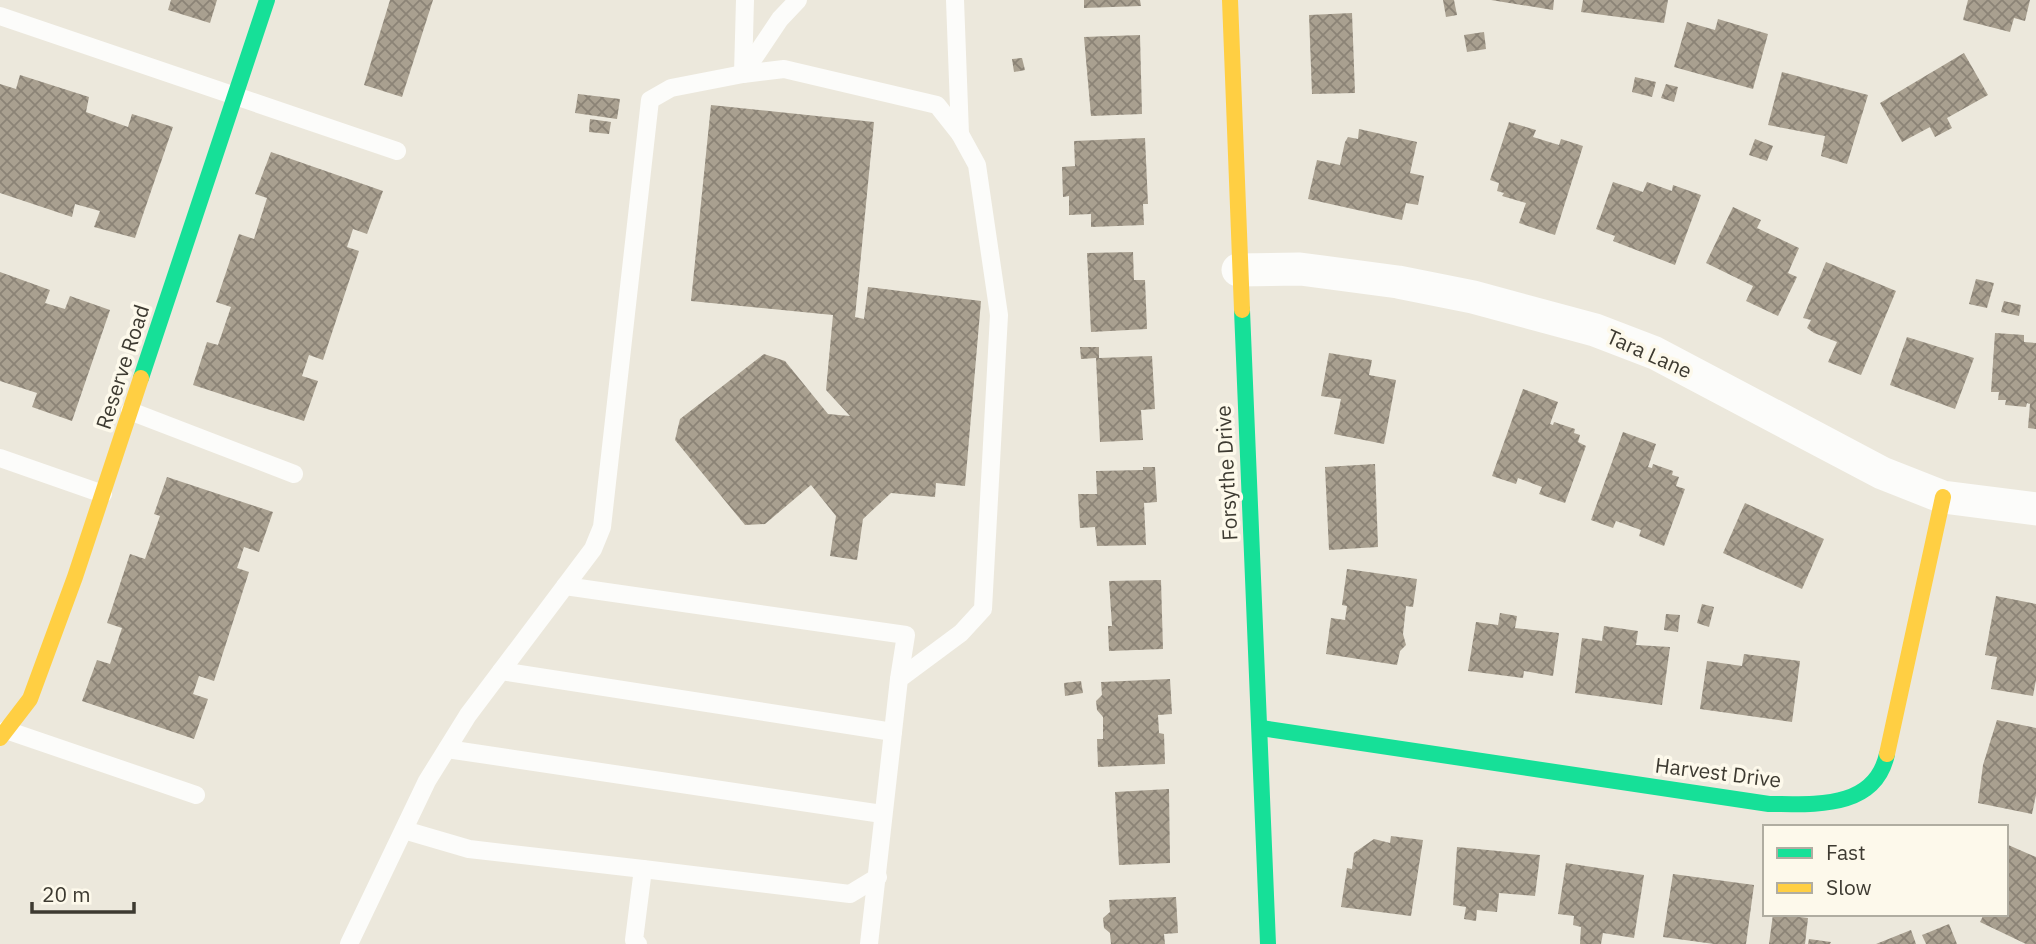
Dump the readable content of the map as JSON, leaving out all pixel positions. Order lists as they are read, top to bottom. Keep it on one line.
{"streets":{"street":["Tara Lane","Reserve Road","Forsythe Drive","Harvest Drive"]},"crossings":[["Tara Lane","Forsythe Drive"],["Tara Lane","Harvest Drive"],["Forsythe Drive","Harvest Drive"]],"legend":["Fast","Slow"],"scale_bar":"20 m"}
